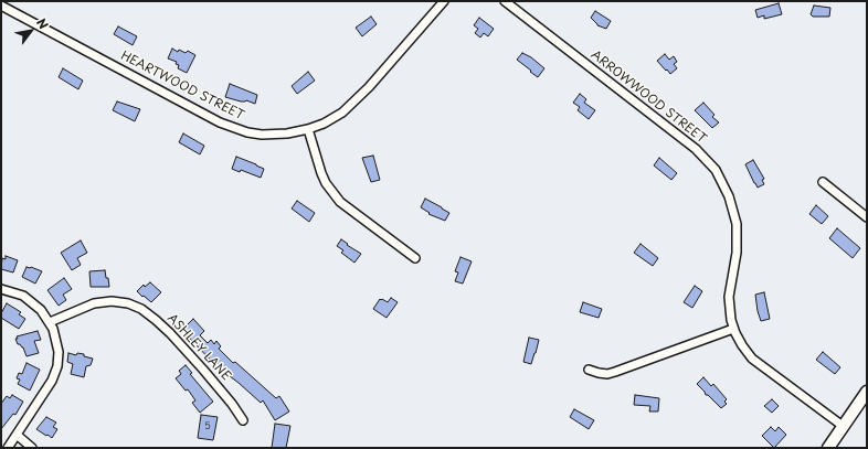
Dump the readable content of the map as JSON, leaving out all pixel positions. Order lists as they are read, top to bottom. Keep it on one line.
{"streets":{"street":["HEARTWOOD STREET","ARROWWOOD STREET","ASHLEY LANE"]},"house_numbers":["5"],"north":"top right"}
